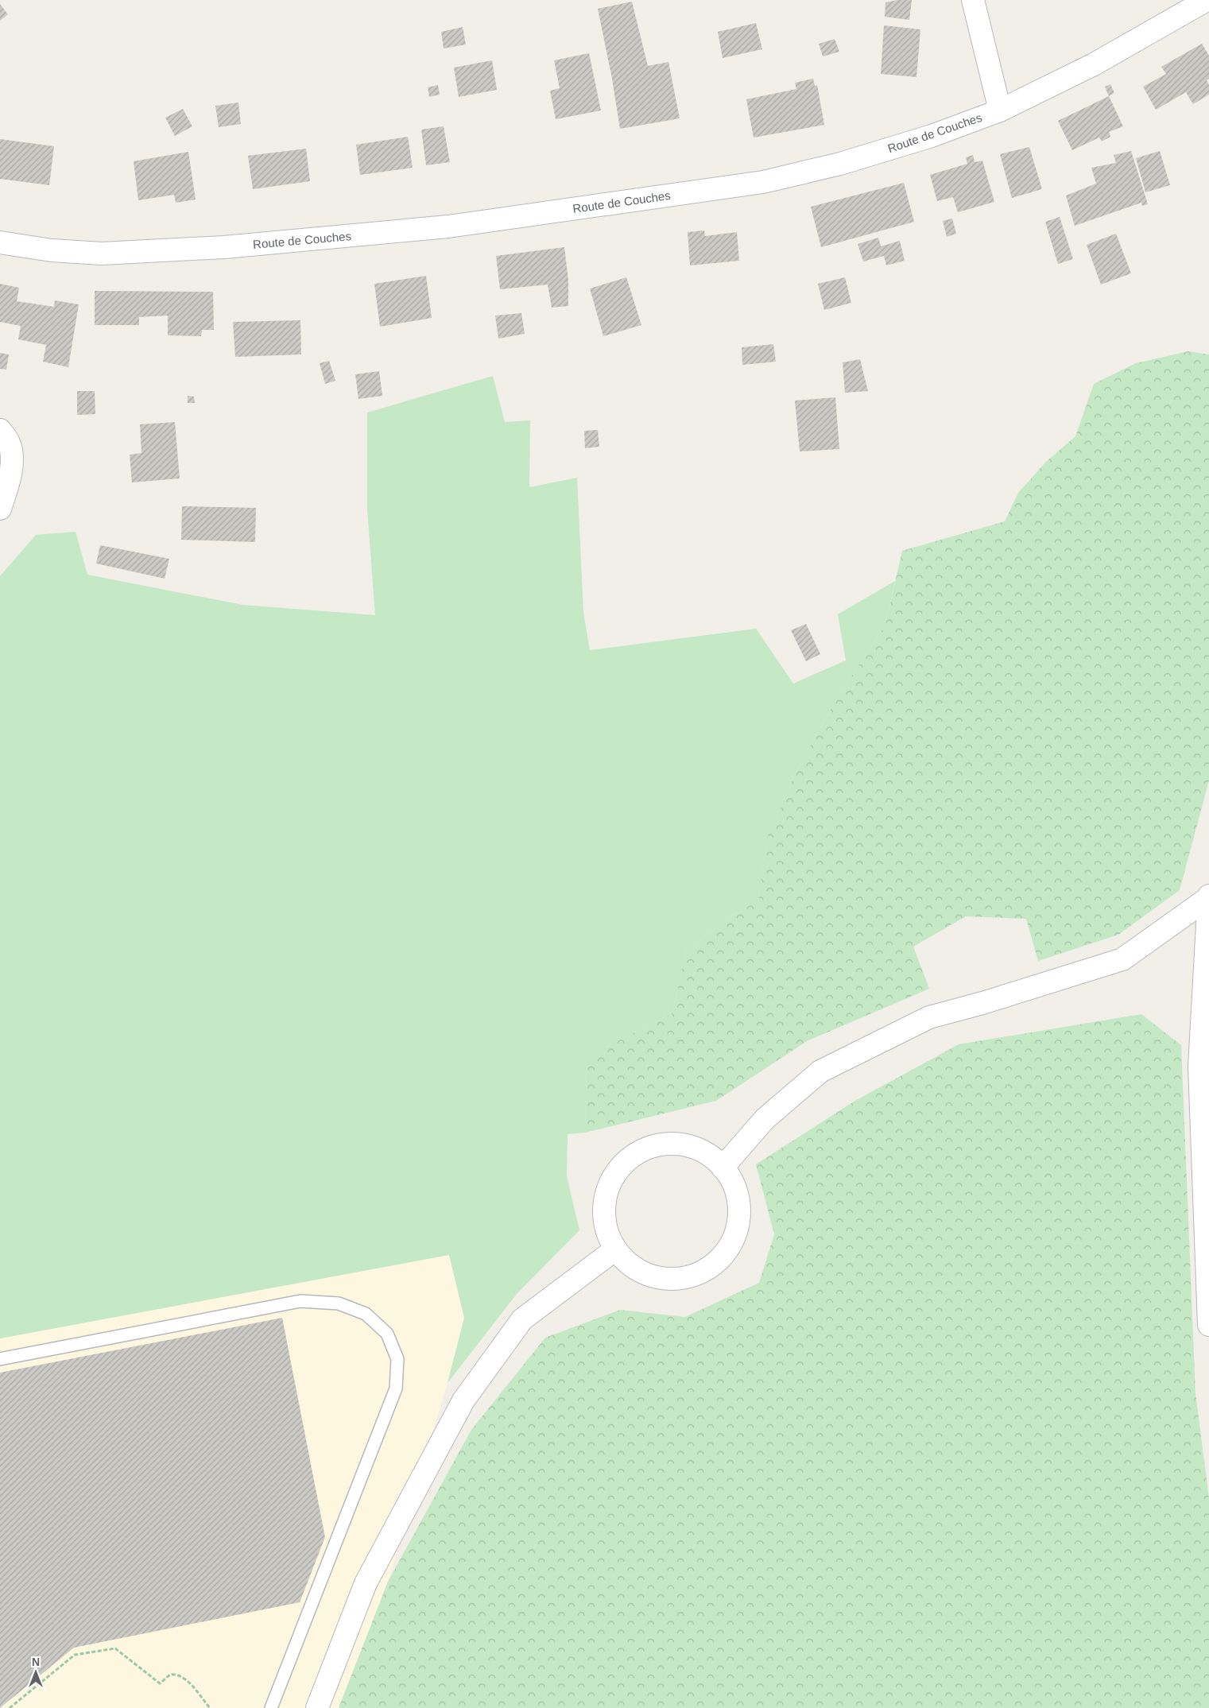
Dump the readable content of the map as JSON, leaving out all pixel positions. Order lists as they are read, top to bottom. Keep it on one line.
{"streets":{"street":["Route de Couches"]},"north":"top"}
